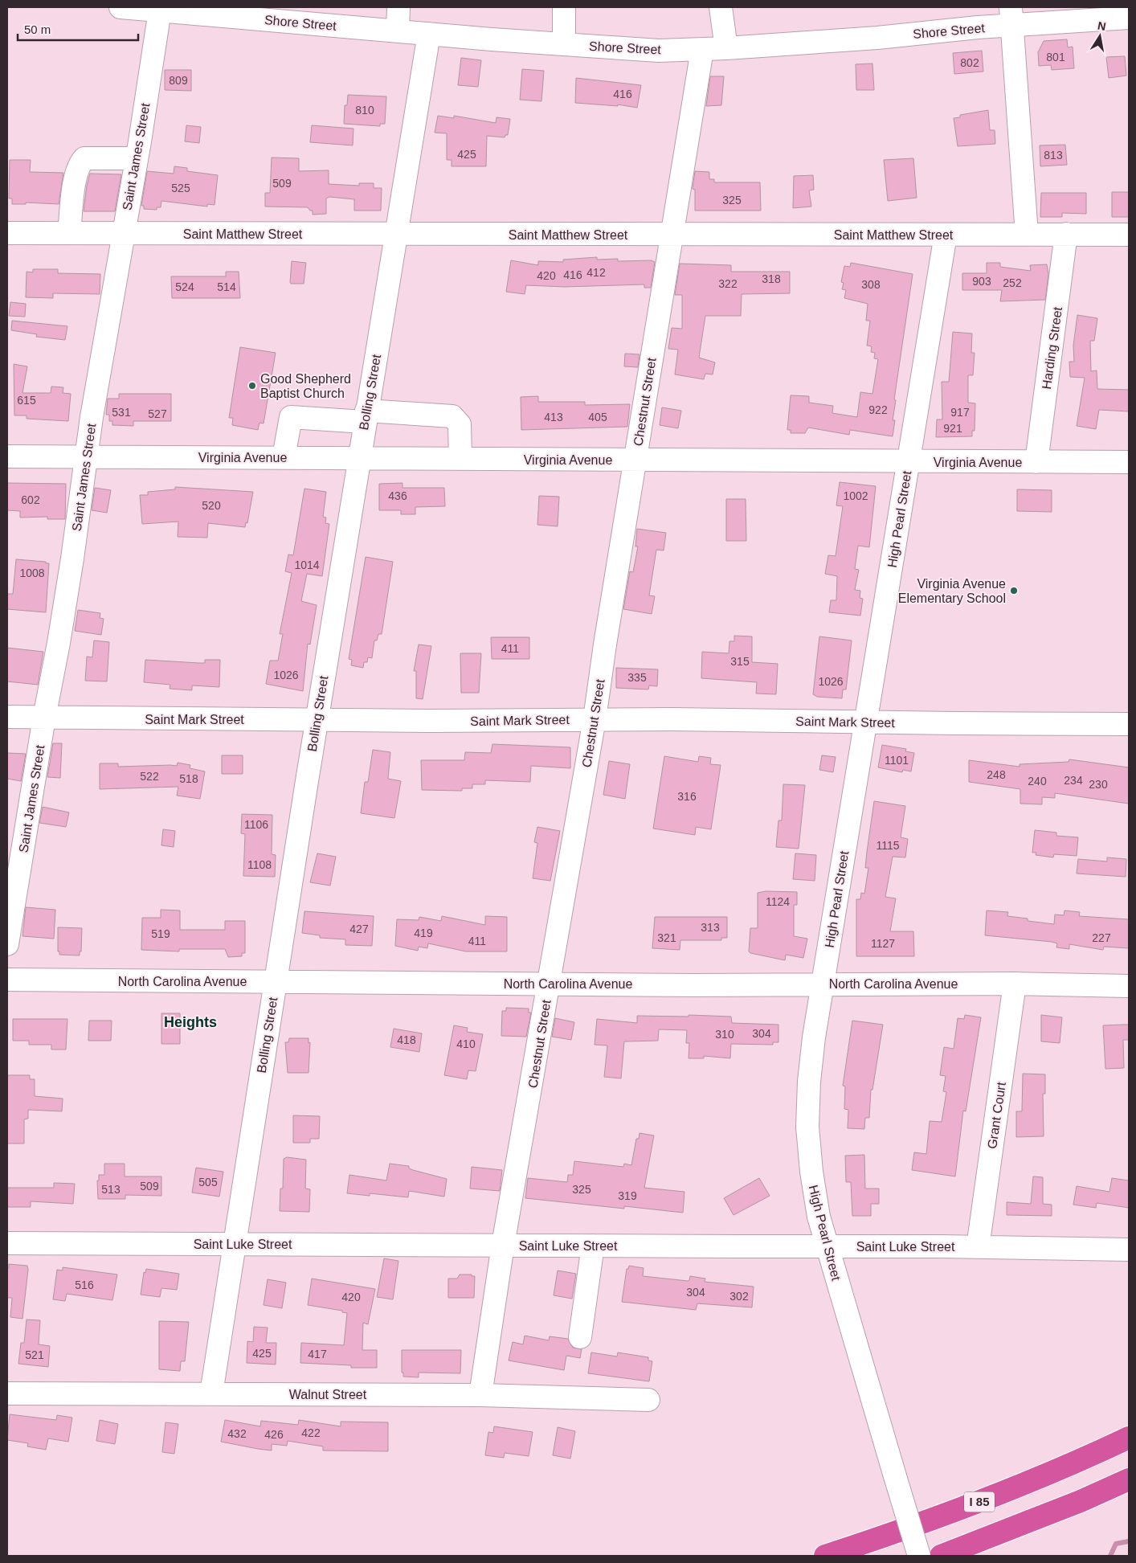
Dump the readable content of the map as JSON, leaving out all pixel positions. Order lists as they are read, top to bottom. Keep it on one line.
{"streets":{"highway":["I 85"],"street":["Shore Street","Saint James Street","Saint Matthew Street","Harding Street","Bolling Street","Chestnut Street","Virginia Avenue","High Pearl Street","Saint Mark Street","North Carolina Avenue","Grant Court","Saint Luke Street","Walnut Street"]},"crossings":[["Shore Street","Saint James Street"],["Shore Street","Bolling Street"],["Shore Street","Chestnut Street"],["Saint James Street","Saint Matthew Street"],["Saint James Street","Virginia Avenue"],["Saint James Street","Saint Mark Street"],["Saint Matthew Street","Harding Street"],["Saint Matthew Street","Bolling Street"],["Saint Matthew Street","Chestnut Street"],["Saint Matthew Street","High Pearl Street"],["Harding Street","Virginia Avenue"],["Bolling Street","Virginia Avenue"],["Bolling Street","Saint Mark Street"],["Bolling Street","North Carolina Avenue"],["Bolling Street","Saint Luke Street"],["Bolling Street","Walnut Street"],["Chestnut Street","Virginia Avenue"],["Chestnut Street","Saint Mark Street"],["Chestnut Street","North Carolina Avenue"],["Chestnut Street","Saint Luke Street"],["Chestnut Street","Walnut Street"],["Virginia Avenue","High Pearl Street"],["High Pearl Street","Saint Mark Street"],["High Pearl Street","North Carolina Avenue"],["High Pearl Street","Saint Luke Street"],["North Carolina Avenue","Grant Court"],["Grant Court","Saint Luke Street"]],"districts":["Heights"],"places":["Good Shepherd Baptist Church","Virginia Avenue Elementary School"],"house_numbers":["801","802","809","416","810","425","813","509","525","325","412","416","420","318","903","252","322","308","524","514","615","922","531","917","527","413","405","921","436","1002","602","520","1014","1008","411","315","1026","335","1026","1101","248","522","518","234","240","230","316","1106","1115","1108","1124","313","427","419","519","321","227","411","1127","304","310","418","410","505","509","513","325","319","516","304","302","420","425","417","521","422","432","426"],"scale_bar":"50 m","north":"top"}
